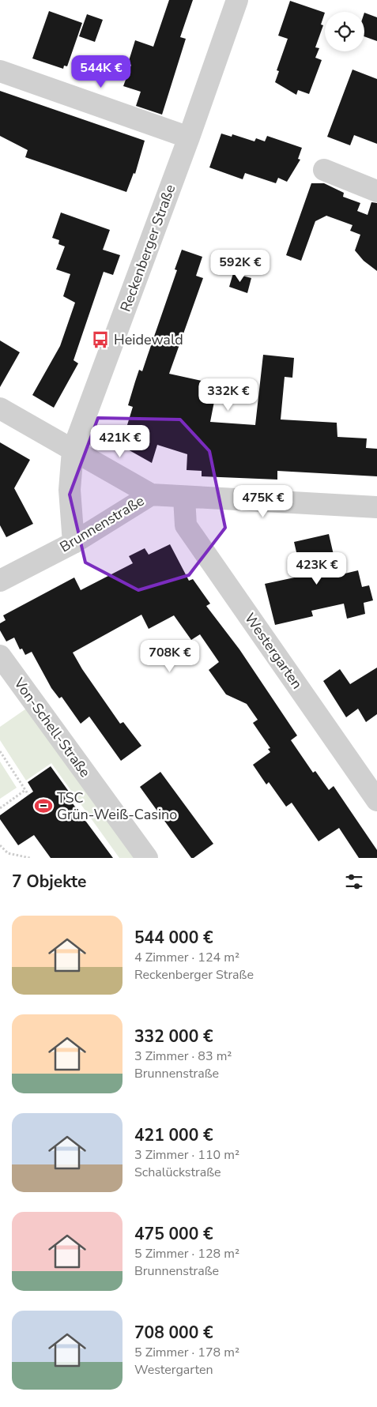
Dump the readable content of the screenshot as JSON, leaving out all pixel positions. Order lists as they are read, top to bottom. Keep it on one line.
{"streets":{"street":["Reckenberger Straße","Brunnenstraße","Westergarten","Von-Schell-Straße"]},"crossings":[["Reckenberger Straße","Brunnenstraße"],["Brunnenstraße","Westergarten"]],"places":{"bus stop":["Heidewald"],"sports":["TSC Grün-Weiß-Casino"]},"page":{"price":["544K €","592K €","332K €","421K €","475K €","423K €","708K €"],"heading":"7 Objekte","list":[{"name":"544 000 €","note":"4 Zimmer · 124 m² · Reckenberger Straße"},{"name":"332 000 €","note":"3 Zimmer · 83 m² · Brunnenstraße"},{"name":"421 000 €","note":"3 Zimmer · 110 m² · Schalückstraße"},{"name":"475 000 €","note":"5 Zimmer · 128 m² · Brunnenstraße"},{"name":"708 000 €","note":"5 Zimmer · 178 m² · Westergarten"}]}}
